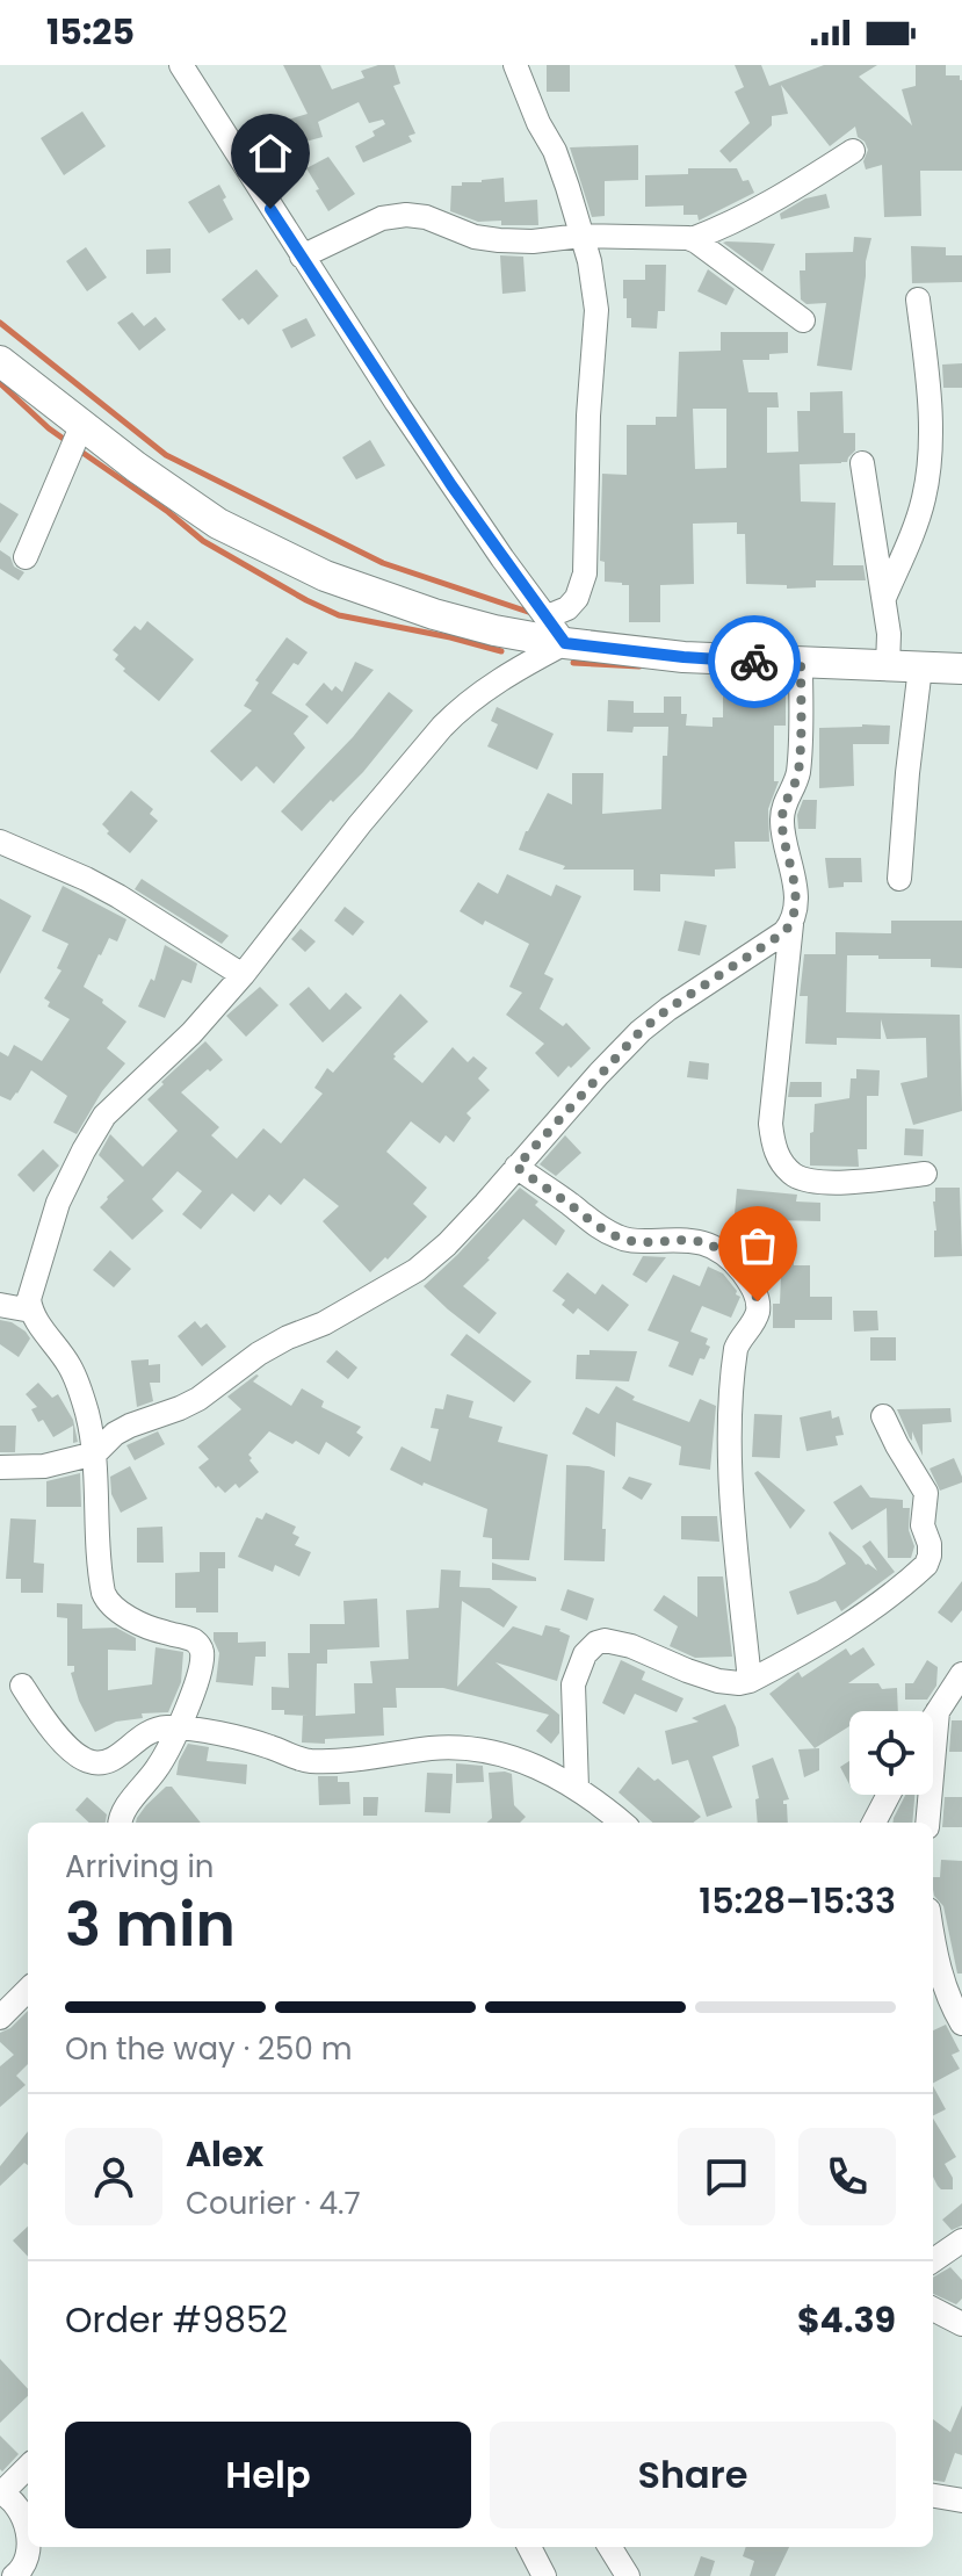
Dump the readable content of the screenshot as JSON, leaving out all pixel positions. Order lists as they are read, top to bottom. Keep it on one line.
{"page":{"status":"15:25","heading":["3 min","Arriving in","15:28–15:33"],"panel":["Alex","Courier · 4.7","Order #9852","$4.39"],"bar":"On the way · 250 m","buttons":["Help","Share"]}}
